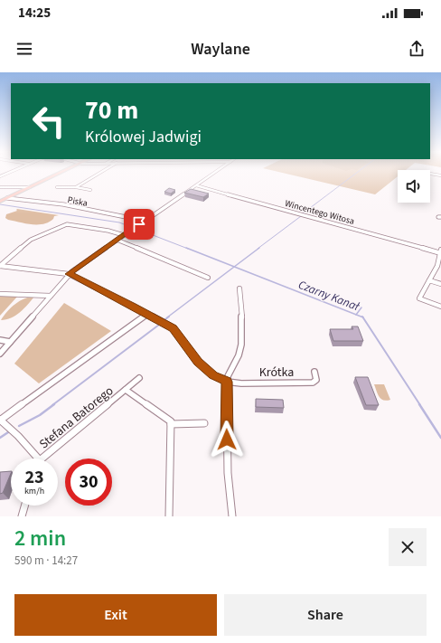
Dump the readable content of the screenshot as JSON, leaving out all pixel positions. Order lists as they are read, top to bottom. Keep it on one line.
{"streets":{"street":["Piska","Wincentego Witosa","Krótka","Stefana Batorego"]},"water":["Czarny Kanał"],"page":{"status":"14:25","header":"Waylane","turn":["70 m","Królowej Jadwigi"],"speed":"23 km/h","limit":"30","heading":["2 min","590 m · 14:27"],"buttons":["Exit","Share"]}}
